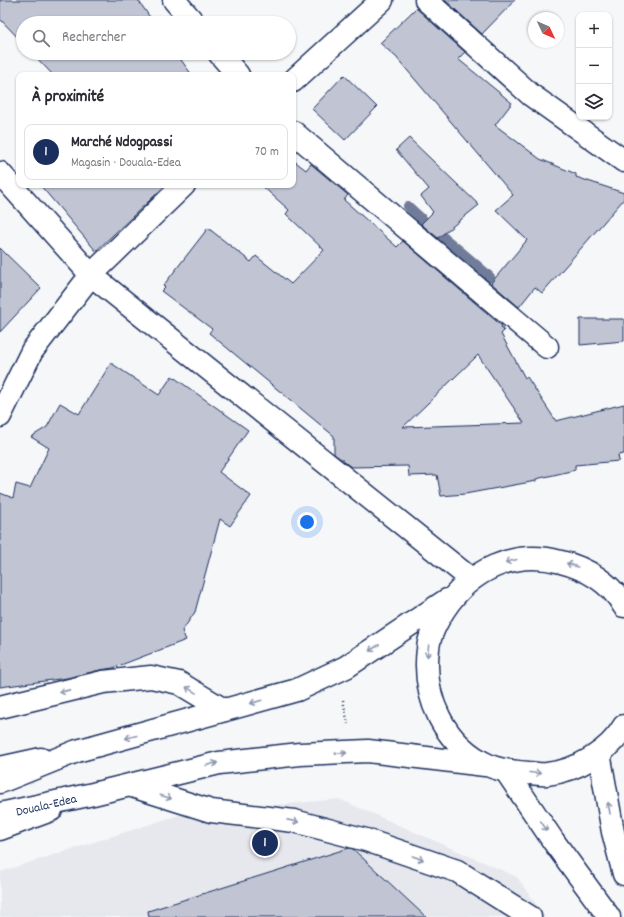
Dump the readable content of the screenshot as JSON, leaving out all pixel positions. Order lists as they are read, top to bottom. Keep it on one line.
{"streets":{"main road":["Douala-Edea"]},"north":"bottom right","page":{"map_buttons":["+","−"],"search":"Rechercher","heading":"À proximité","list":[{"mark":"1","name":"Marché Ndogpassi","note":"Magasin · Douala-Edea","value":"70 m"}],"pins":"1"}}
